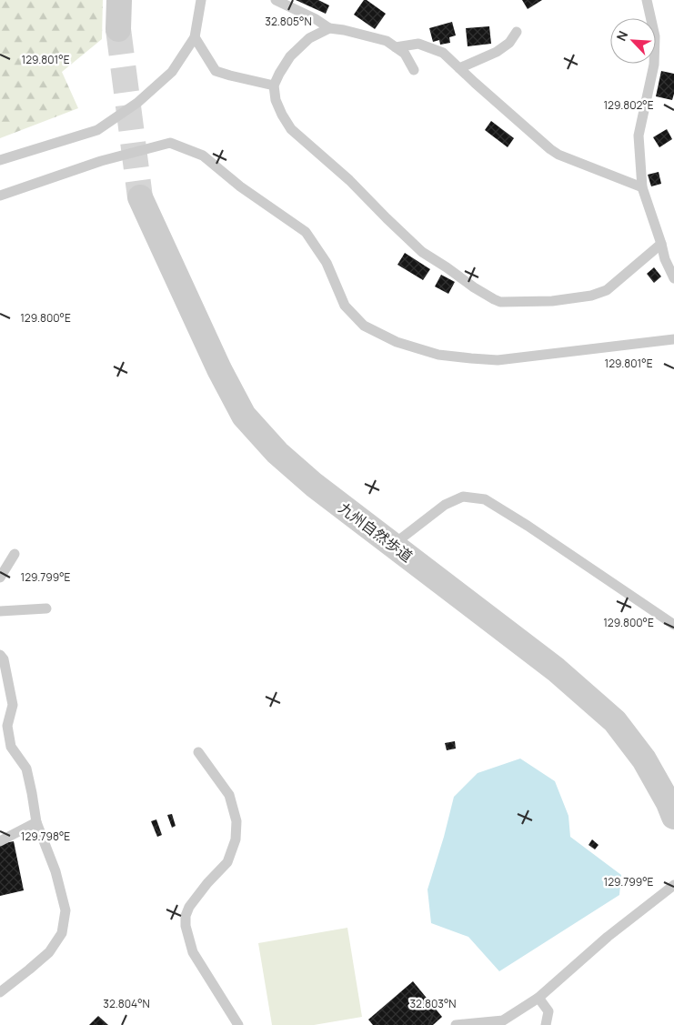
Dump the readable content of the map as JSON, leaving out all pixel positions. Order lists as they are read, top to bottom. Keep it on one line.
{"streets":{"street":["九州自然歩道"]},"north":"top left","coordinates":["32.805°N","129.801°E","129.802°E","129.800°E","129.799°E","129.798°E","32.804°N","32.803°N"]}
